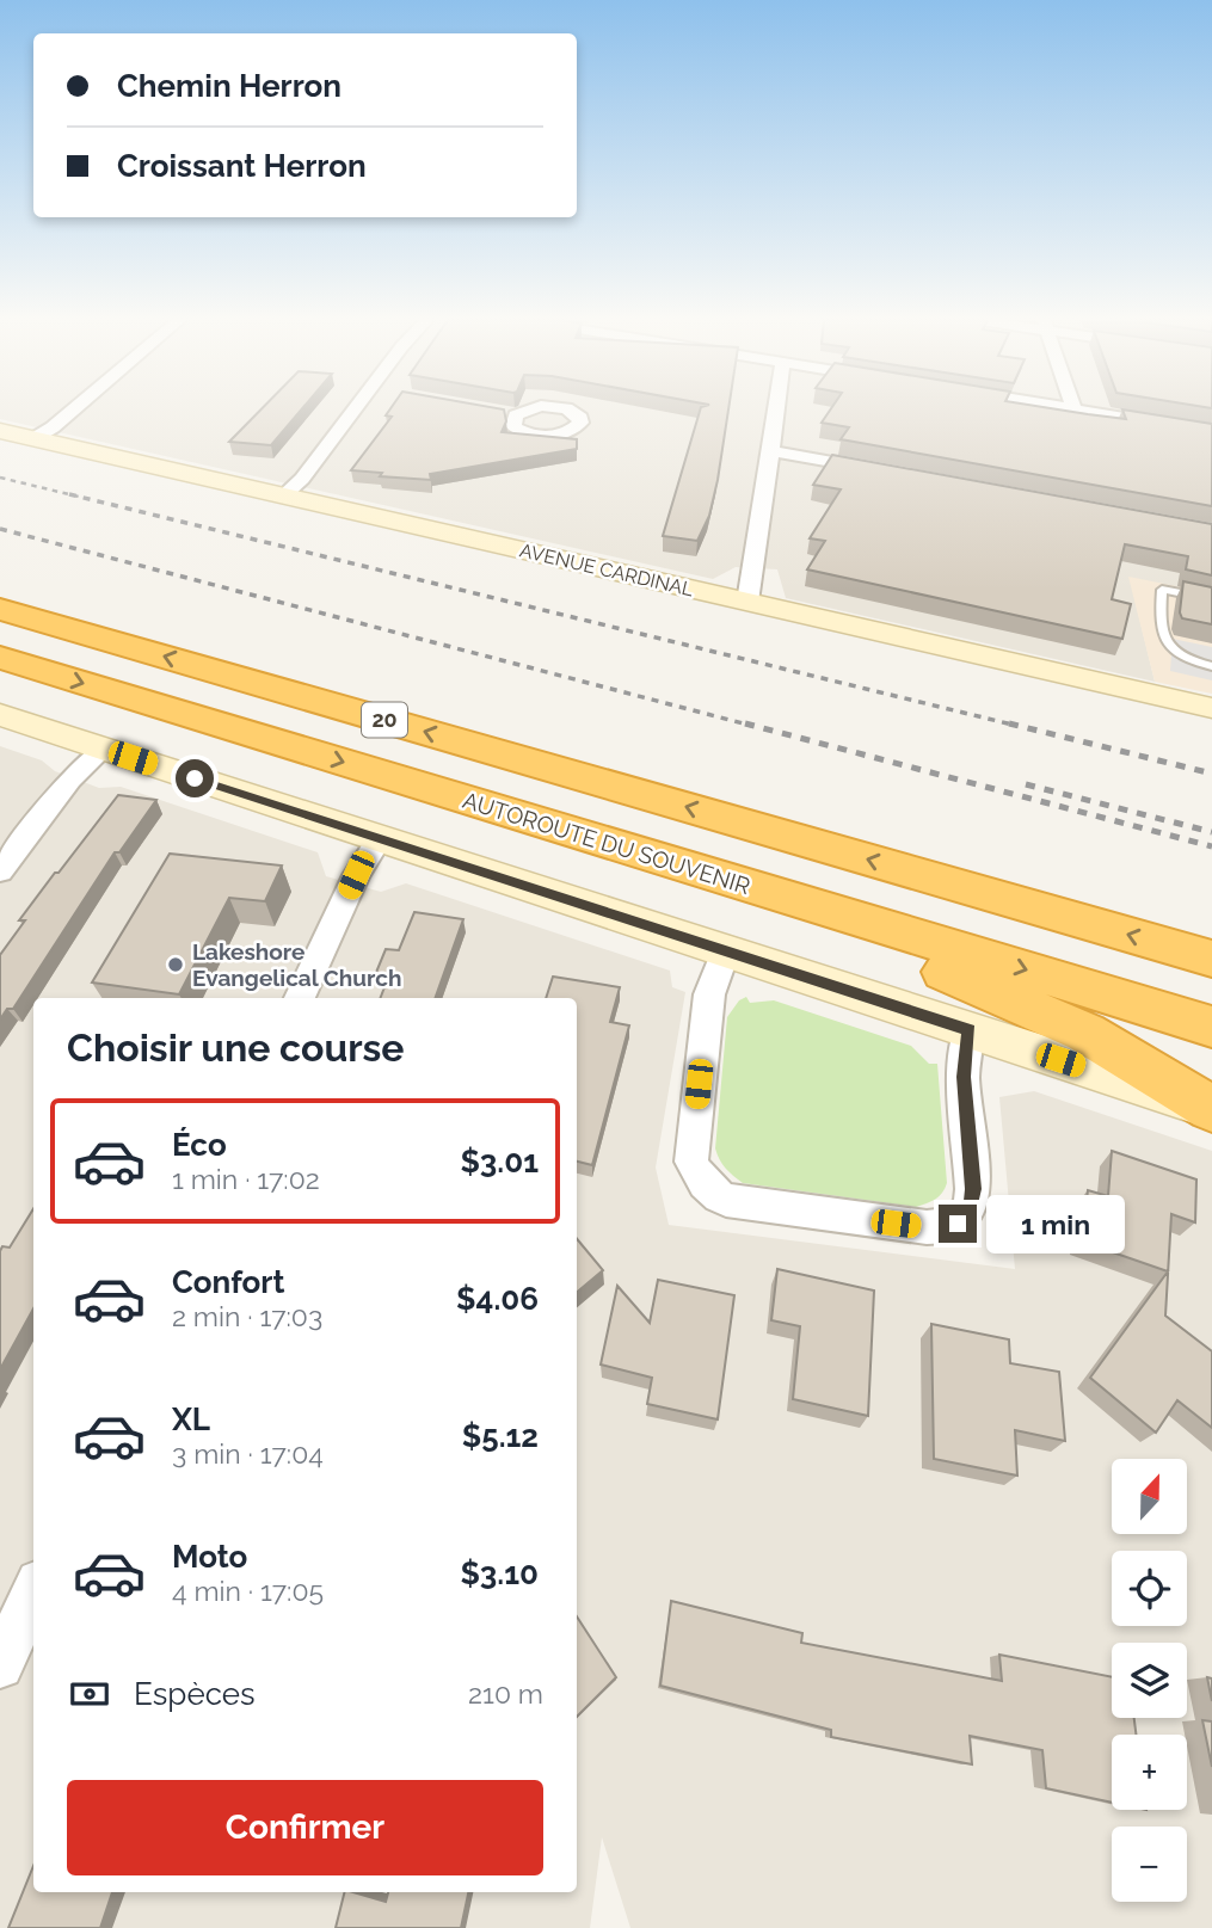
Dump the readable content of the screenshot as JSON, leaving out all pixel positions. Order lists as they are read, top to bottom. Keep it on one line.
{"streets":{"highway":["20","AUTOROUTE DU SOUVENIR"],"main road":["AVENUE CARDINAL"]},"places":["Lakeshore Evangelical Church"],"north":"top","page":{"banner":["Chemin Herron","Croissant Herron"],"heading":"Choisir une course","list":[{"name":"Éco","note":"1 min · 17:02","value":"$3.01"},{"name":"Confort","note":"2 min · 17:03","value":"$4.06"},{"name":"XL","note":"3 min · 17:04","value":"$5.12"},{"name":"Moto","note":"4 min · 17:05","value":"$3.10"}],"bubble":"1 min","map_buttons":["+","−"],"pay":["Espèces","210 m"],"buttons":"Confirmer"}}
